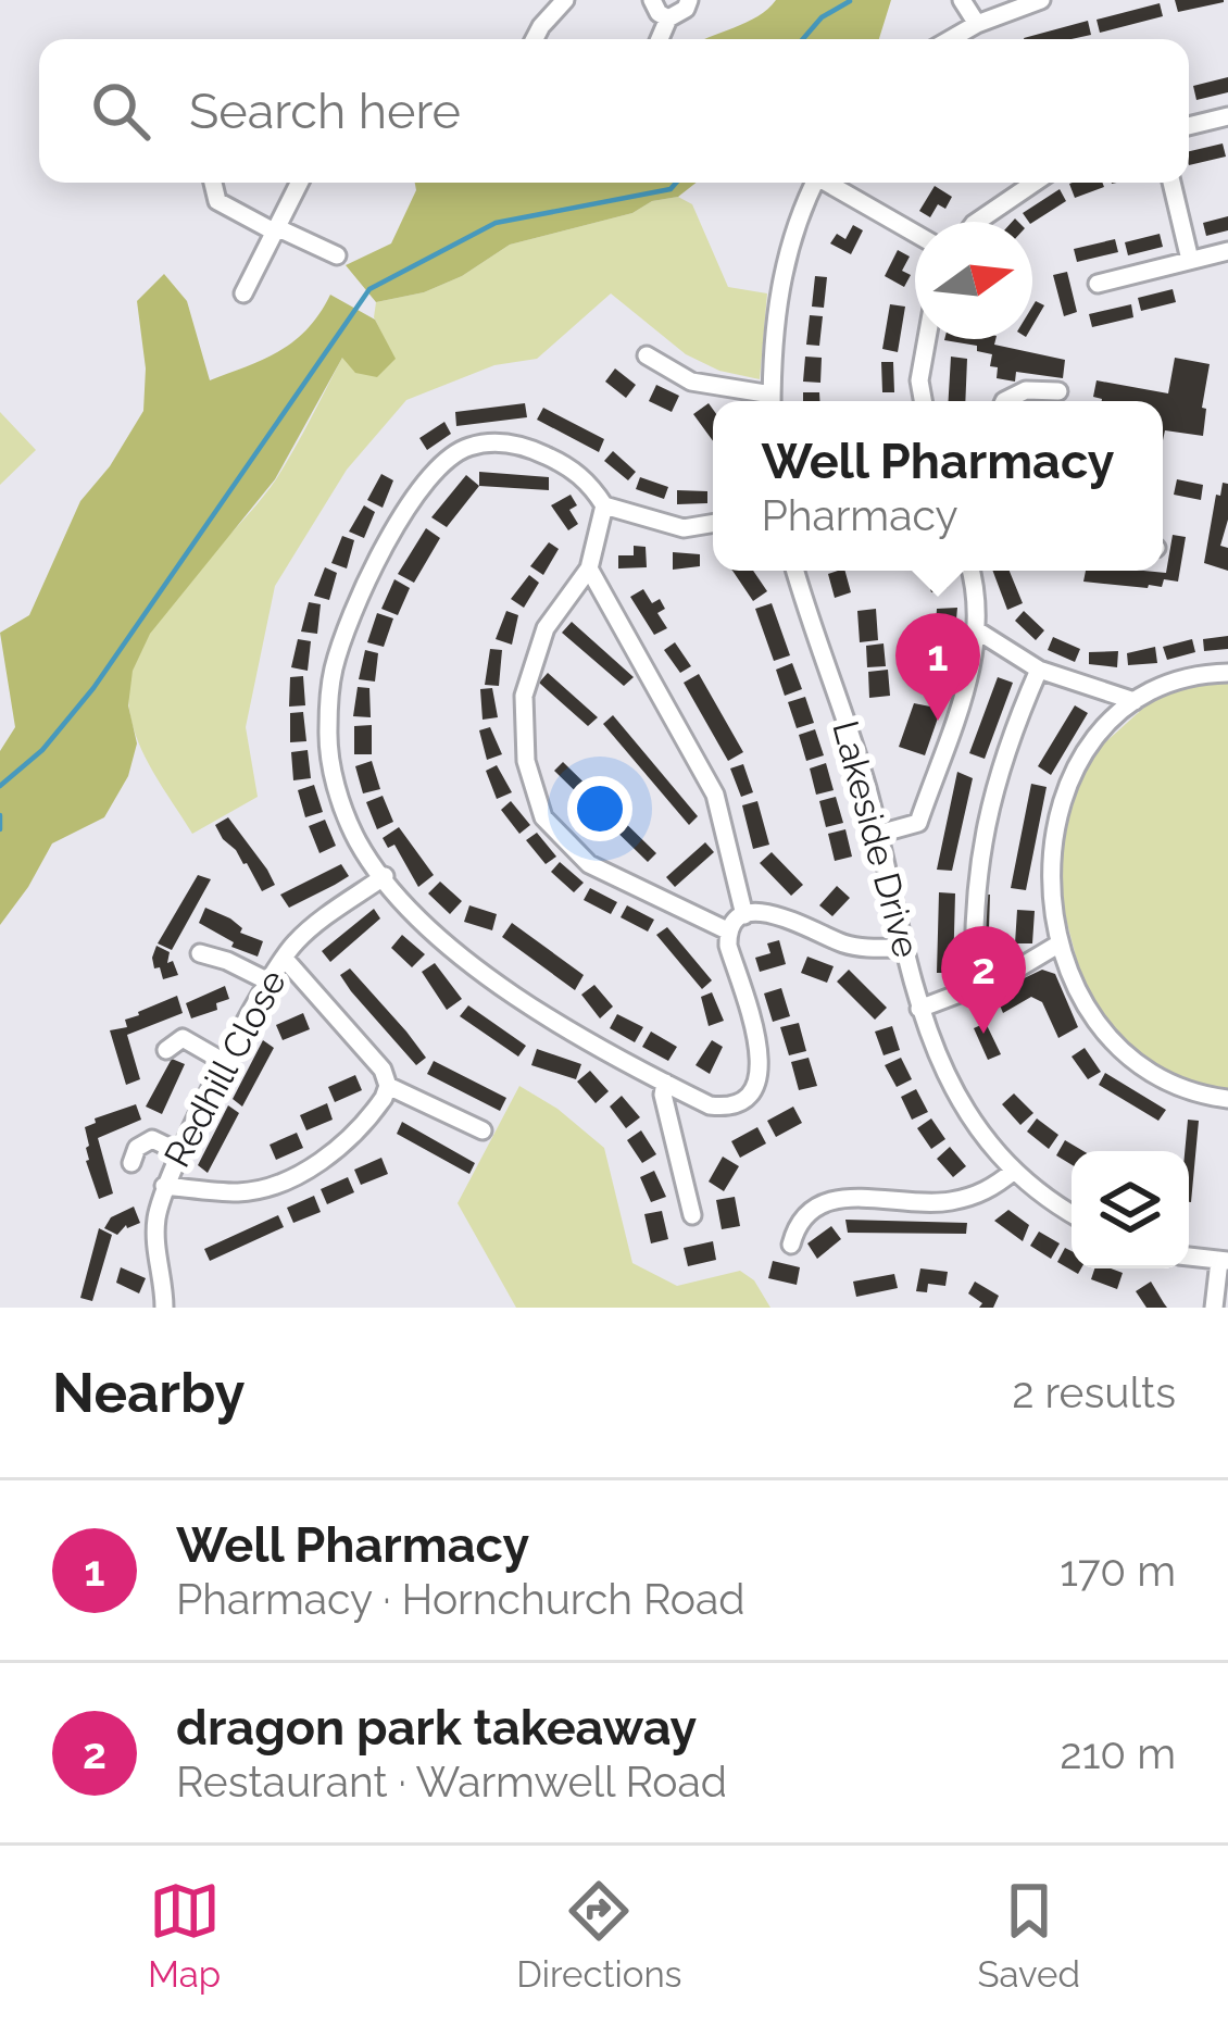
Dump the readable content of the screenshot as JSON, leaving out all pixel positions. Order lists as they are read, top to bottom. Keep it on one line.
{"streets":{"street":["Lakeside Drive","Redhill Close"]},"north":"right","page":{"search":"Search here","popup":["Well Pharmacy","Pharmacy"],"pins":["1","2"],"heading":["Nearby","2 results"],"list":[{"mark":"1","name":"Well Pharmacy","note":"Pharmacy · Hornchurch Road","value":"170 m"},{"mark":"2","name":"dragon park takeaway","note":"Restaurant · Warmwell Road","value":"210 m"}],"nav":["Map","Directions","Saved"]}}
